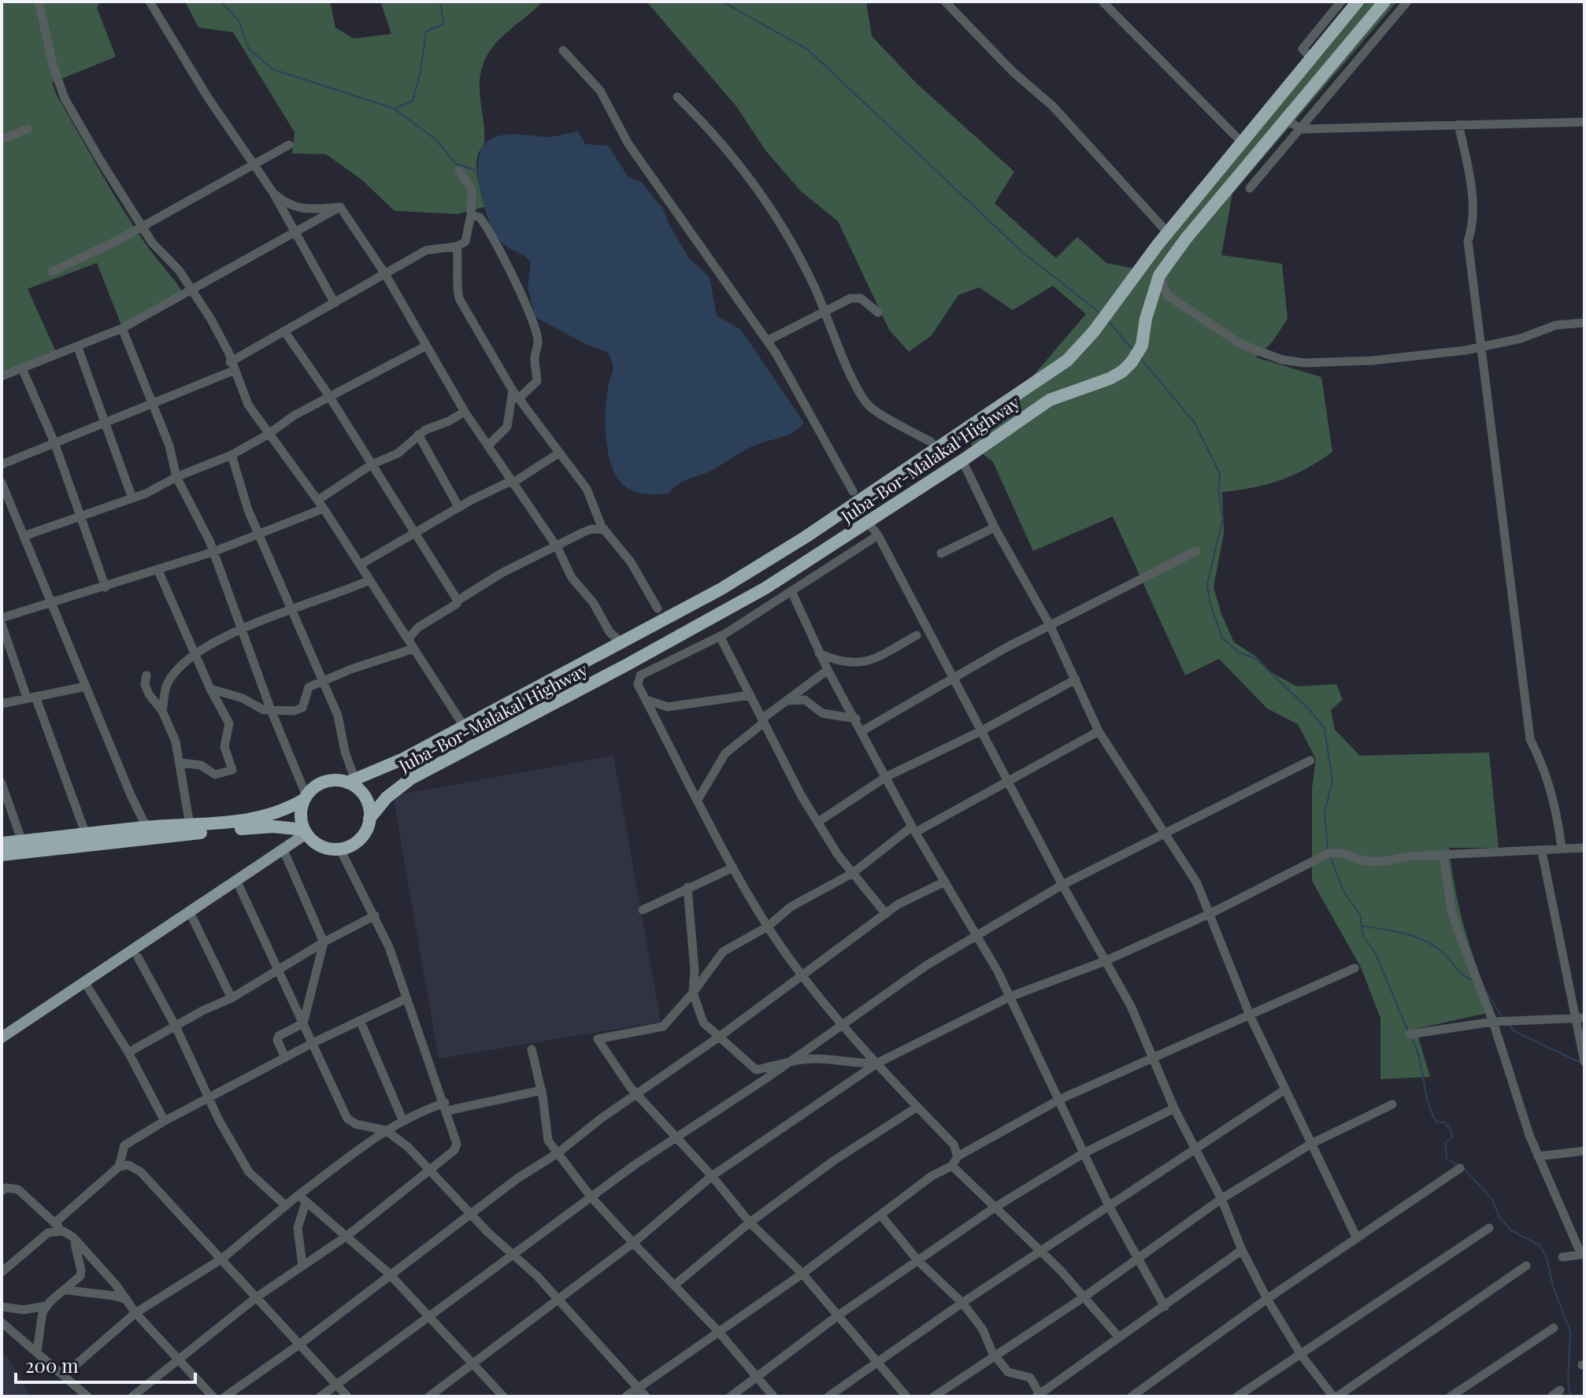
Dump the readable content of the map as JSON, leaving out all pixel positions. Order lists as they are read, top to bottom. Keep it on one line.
{"streets":{"highway":["Juba-Bor-Malakal Highway"]},"scale_bar":"200 m"}
